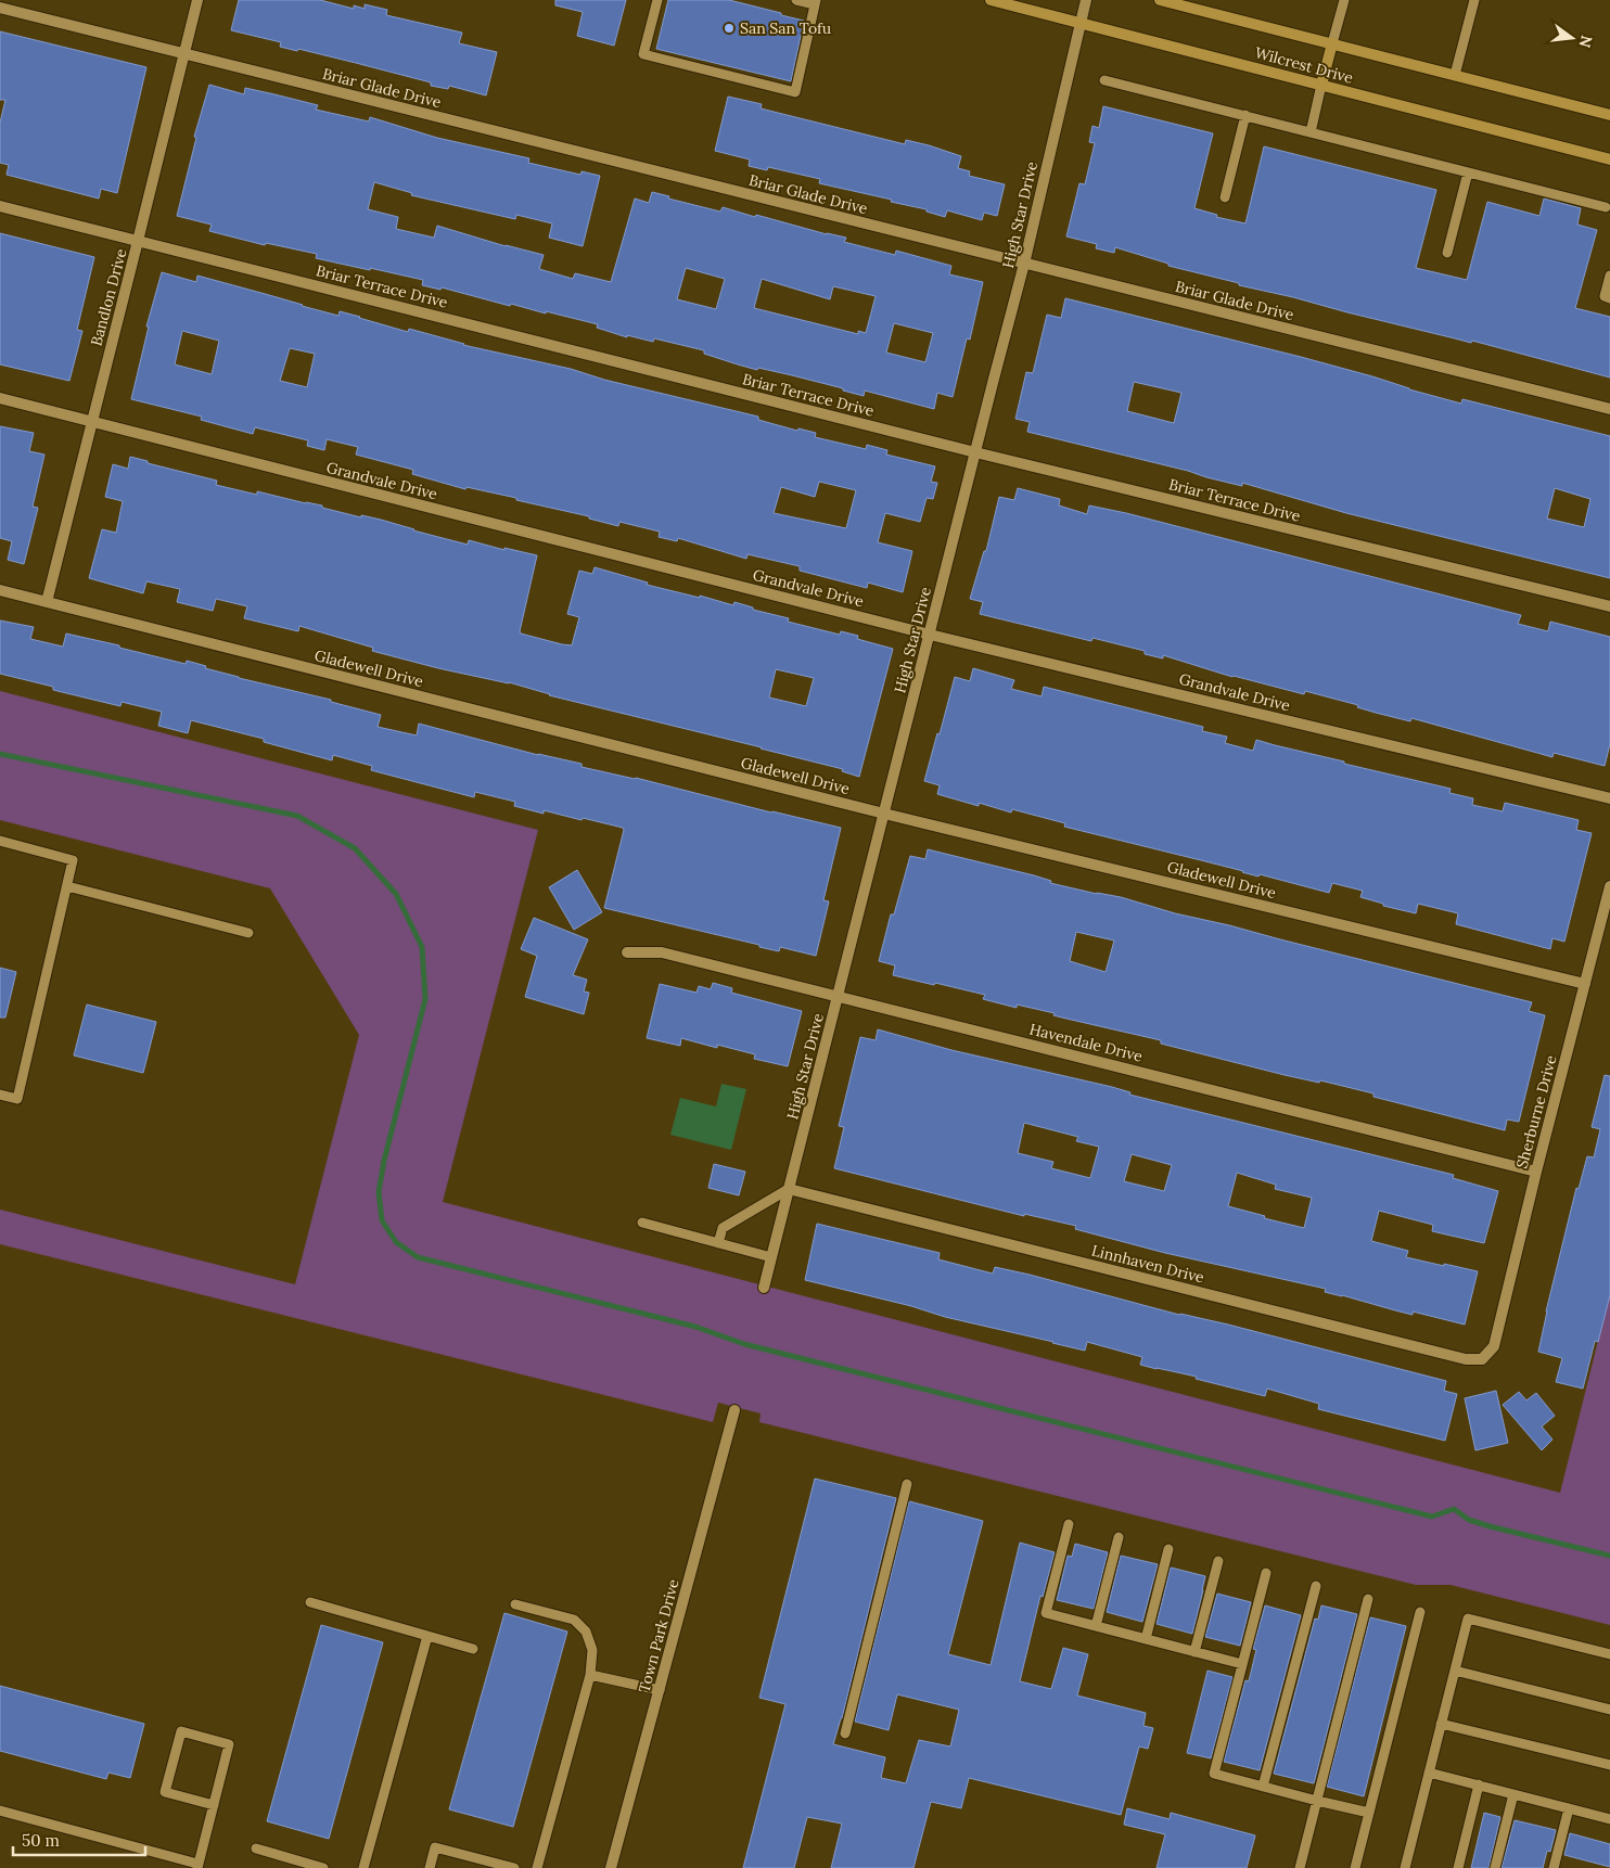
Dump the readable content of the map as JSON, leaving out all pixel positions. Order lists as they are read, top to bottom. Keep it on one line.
{"streets":{"main road":["Wilcrest Drive"],"street":["Briar Glade Drive","High Star Drive","Briar Terrace Drive","Bandlon Drive","Grandvale Drive","Gladewell Drive","Havendale Drive","Sherburne Drive","Linnhaven Drive","Town Park Drive"]},"crossings":[["Wilcrest Drive","High Star Drive"],["Briar Glade Drive","High Star Drive"],["Briar Glade Drive","Bandlon Drive"],["High Star Drive","Briar Terrace Drive"],["High Star Drive","Grandvale Drive"],["High Star Drive","Gladewell Drive"],["High Star Drive","Havendale Drive"],["High Star Drive","Linnhaven Drive"],["Briar Terrace Drive","Bandlon Drive"],["Bandlon Drive","Grandvale Drive"],["Bandlon Drive","Gladewell Drive"],["Gladewell Drive","Sherburne Drive"],["Havendale Drive","Sherburne Drive"],["Sherburne Drive","Linnhaven Drive"]],"places":["San San Tofu"],"scale_bar":"50 m","north":"right"}
